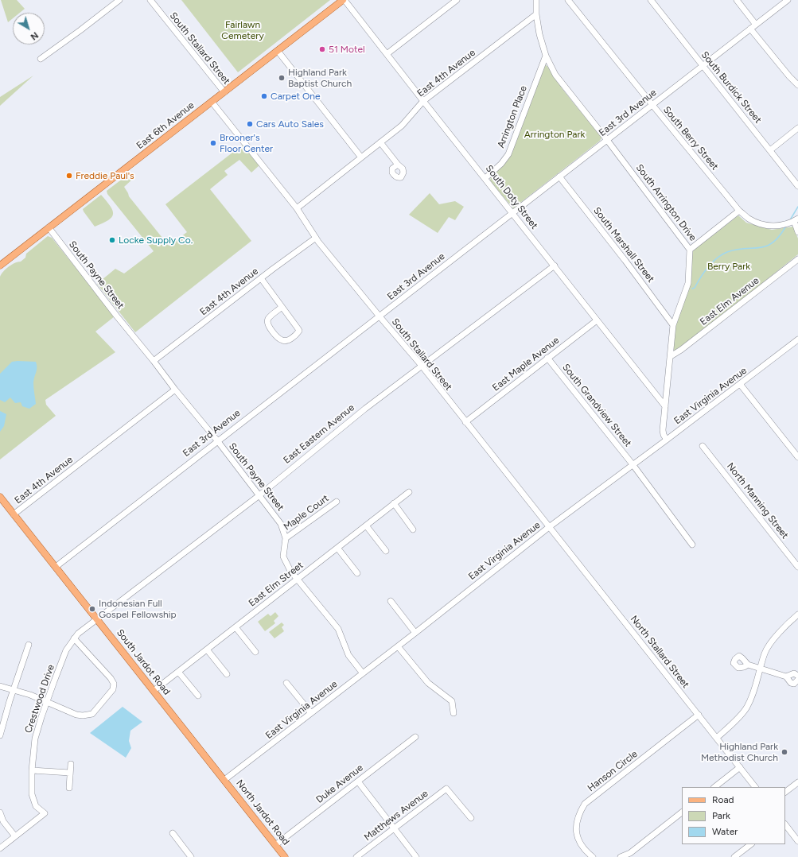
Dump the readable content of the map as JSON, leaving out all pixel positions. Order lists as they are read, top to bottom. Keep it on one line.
{"streets":{"main road":["East 6th Avenue","South Jardot Road","North Jardot Road"],"street":["South Stallard Street","East 4th Avenue","South Burdick Street","East 3rd Avenue","Arrington Place","South Berry Street","South Doty Street","South Arrington Drive","South Marshall Street","South Payne Street","East Elm Avenue","East Maple Avenue","East Virginia Avenue","South Grandview Street","East Eastern Avenue","North Manning Street","Maple Court","East Elm Street","North Stallard Street","Crestwood Drive","Hanson Circle","Duke Avenue","Matthews Avenue"]},"crossings":[["South Stallard Street","East 4th Avenue"],["South Stallard Street","East 3rd Avenue"],["South Stallard Street","East 6th Avenue"],["South Stallard Street","East Maple Avenue"],["South Stallard Street","East Virginia Avenue"],["South Stallard Street","East Eastern Avenue"],["South Stallard Street","North Stallard Street"],["East 4th Avenue","South Doty Street"],["East 4th Avenue","South Arrington Drive"],["East 4th Avenue","South Payne Street"],["East 4th Avenue","South Jardot Road"],["South Burdick Street","East 3rd Avenue"],["East 3rd Avenue","South Berry Street"],["East 3rd Avenue","South Doty Street"],["East 3rd Avenue","South Arrington Drive"],["East 3rd Avenue","South Marshall Street"],["East 3rd Avenue","South Payne Street"],["East 3rd Avenue","South Jardot Road"],["Arrington Place","South Doty Street"],["Arrington Place","South Arrington Drive"],["East 6th Avenue","South Doty Street"],["East 6th Avenue","South Payne Street"],["South Doty Street","South Arrington Drive"],["South Doty Street","East Maple Avenue"],["South Doty Street","East Eastern Avenue"],["South Arrington Drive","South Marshall Street"],["South Arrington Drive","East Elm Avenue"],["South Arrington Drive","East Virginia Avenue"],["South Payne Street","East Virginia Avenue"],["South Payne Street","East Eastern Avenue"],["South Payne Street","Maple Court"],["South Payne Street","East Elm Street"],["East Maple Avenue","South Grandview Street"],["East Virginia Avenue","South Grandview Street"],["East Virginia Avenue","North Stallard Street"],["East Virginia Avenue","South Jardot Road"],["East Virginia Avenue","North Jardot Road"],["East Eastern Avenue","South Jardot Road"],["East Eastern Avenue","Crestwood Drive"],["East Elm Street","South Jardot Road"],["North Stallard Street","Hanson Circle"],["South Jardot Road","Crestwood Drive"],["South Jardot Road","North Jardot Road"],["Duke Avenue","North Jardot Road"]],"parks":["Fairlawn Cemetery","Arrington Park","Berry Park"],"places":["51 Motel","Highland Park Baptist Church","Carpet One","Cars Auto Sales","Brooner's Floor Center","Freddie Paul's","Locke Supply Co.","Indonesian Full Gospel Fellowship","Highland Park Methodist Church"],"legend":["Road","Park","Water"],"north":"bottom right"}
